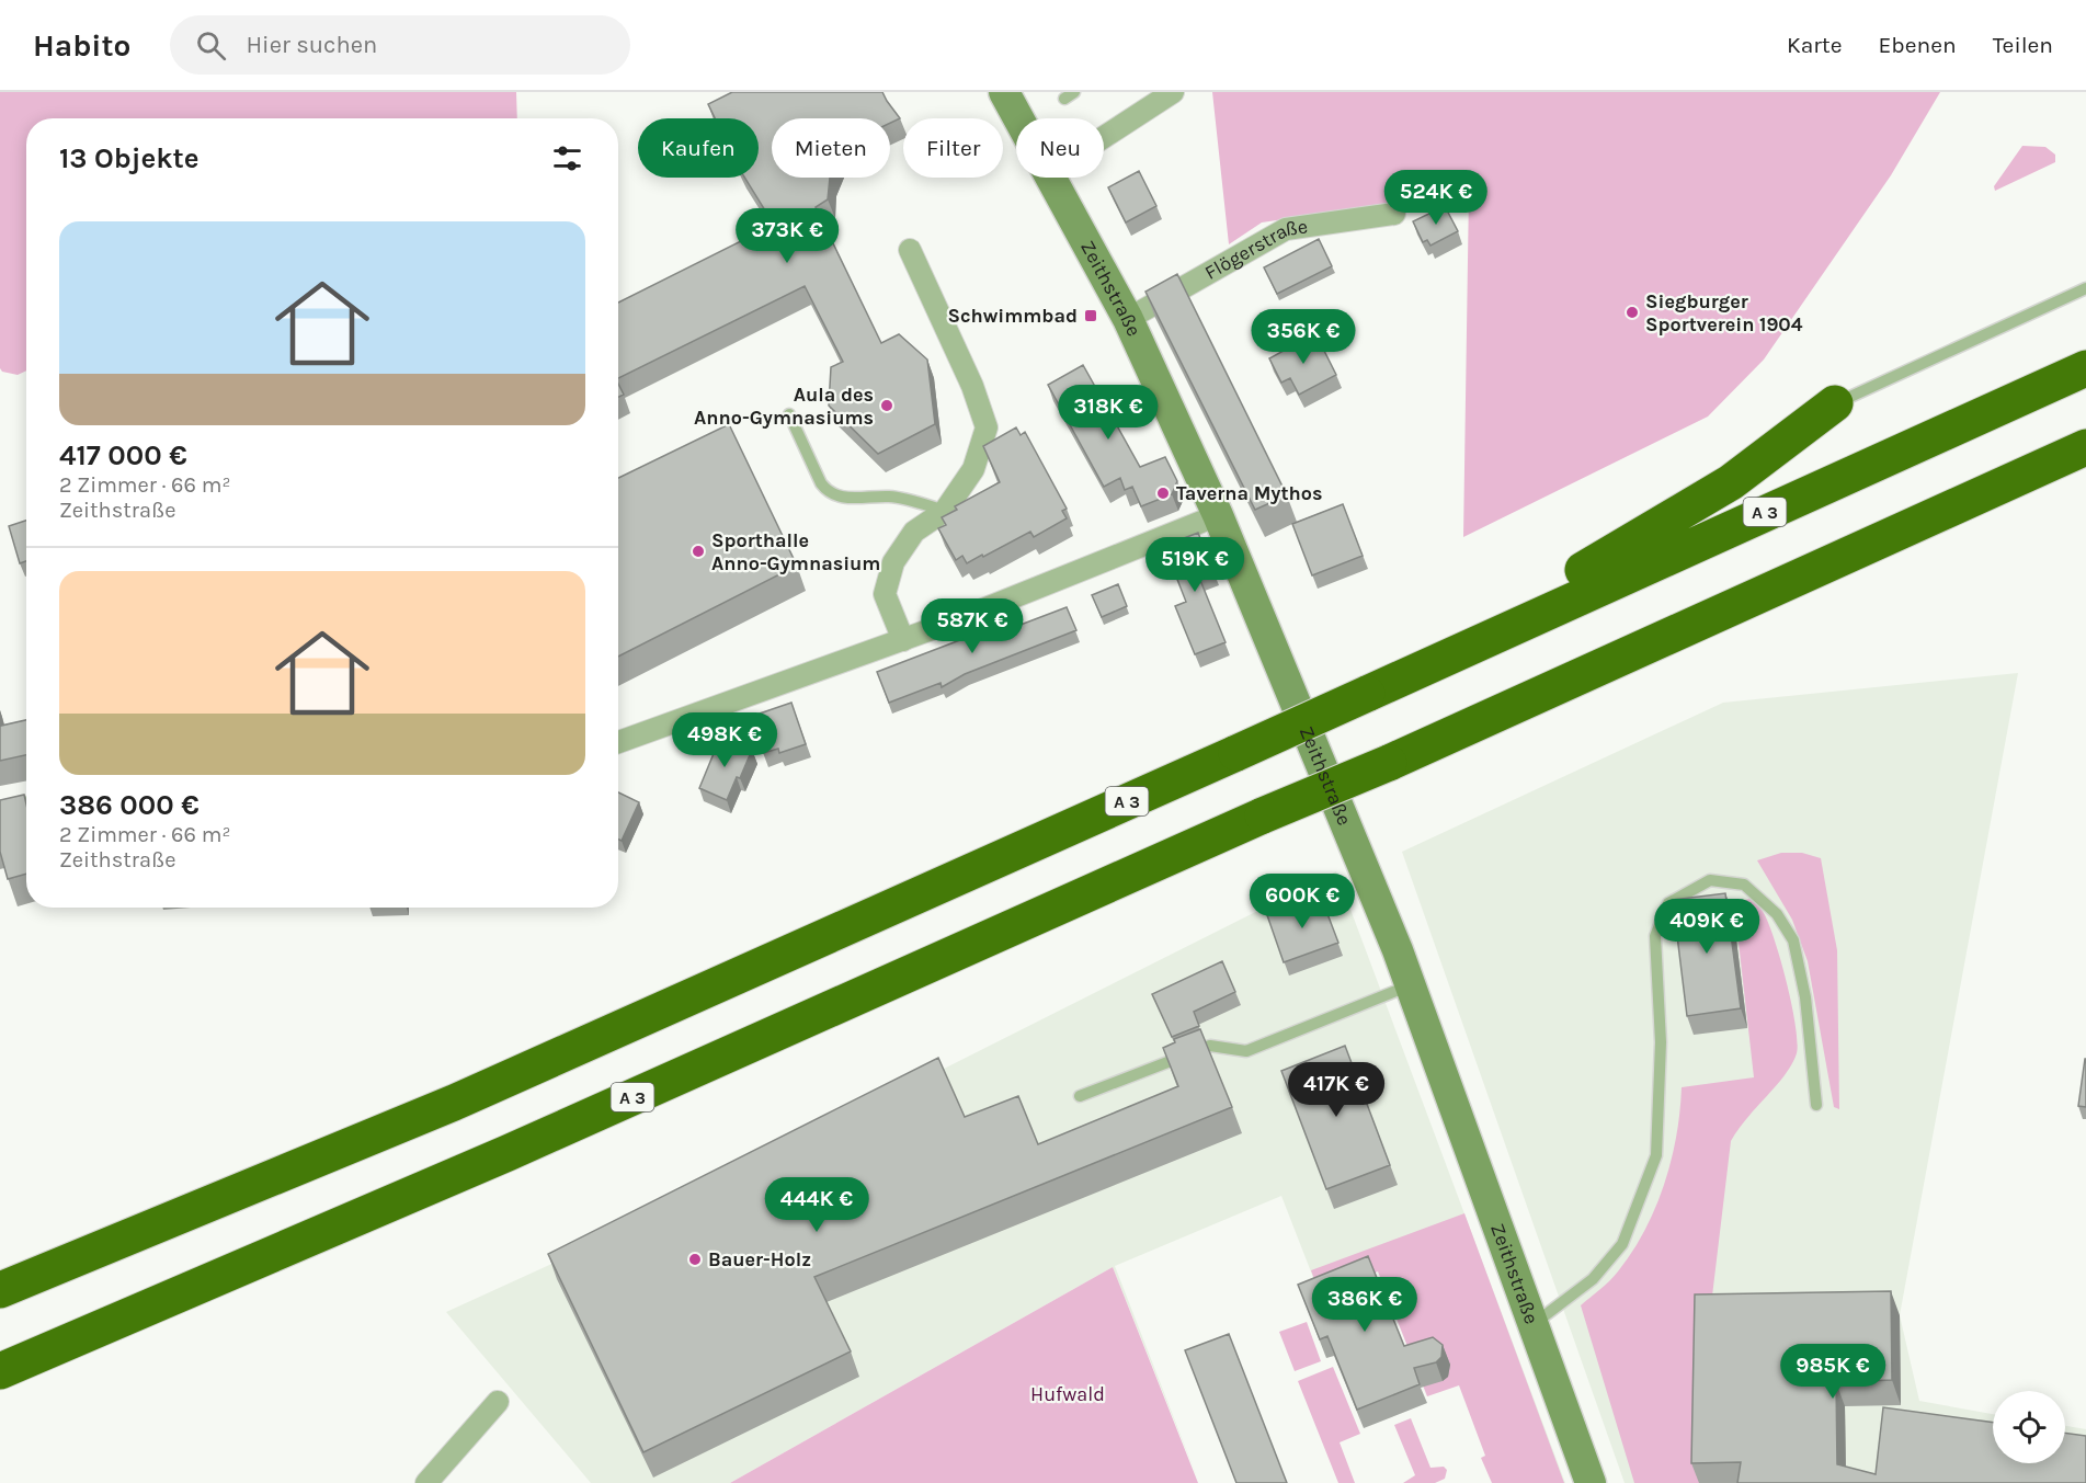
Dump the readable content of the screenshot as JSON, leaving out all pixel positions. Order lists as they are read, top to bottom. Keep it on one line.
{"streets":{"highway":["A 3"],"street":["Flögerstraße","Zeithstraße"]},"crossings":[["Flögerstraße","Zeithstraße"]],"parks":["Hufwald"],"places":{"other":["Siegburger Sportverein 1904","Aula des Anno-Gymnasiums","Taverna Mythos","Sporthalle Anno-Gymnasium","Bauer-Holz"],"transit":["Schwimmbad"]},"page":{"header":"Habito","search":"Hier suchen","nav":["Karte","Ebenen","Teilen"],"chip":["Kaufen","Mieten","Filter","Neu"],"heading":"13 Objekte","price":["524K €","373K €","356K €","318K €","519K €","587K €","498K €","600K €","409K €","417K €","444K €","386K €","985K €"],"list":[{"name":"417 000 €","note":"2 Zimmer · 66 m² · Zeithstraße"},{"name":"386 000 €","note":"2 Zimmer · 66 m² · Zeithstraße"}]}}
